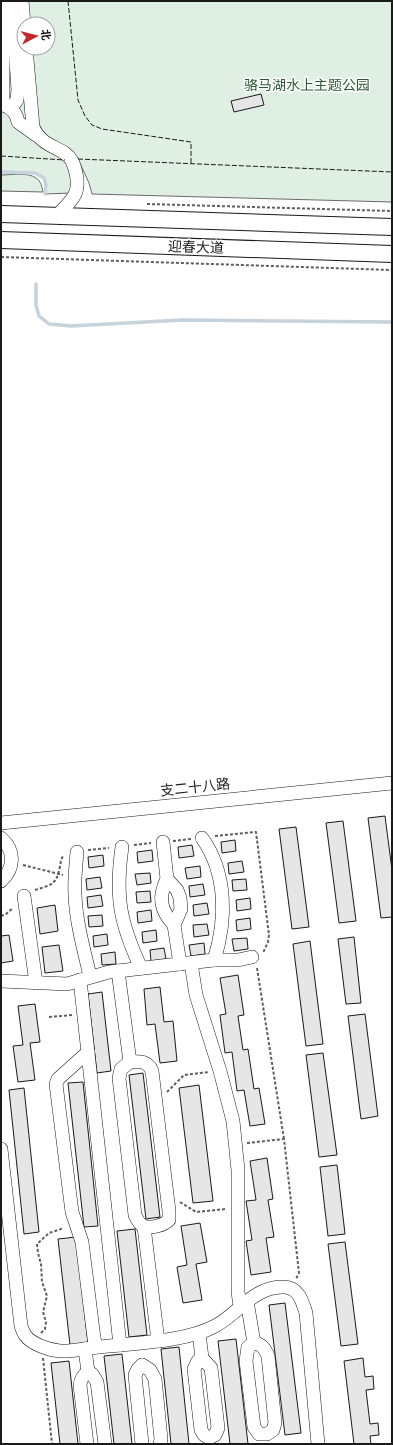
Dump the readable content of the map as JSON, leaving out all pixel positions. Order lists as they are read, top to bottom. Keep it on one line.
{"streets":{"main road":["迎春大道"],"street":["支二十八路"]},"parks":["骆马湖水上主题公园"],"north":"right"}
